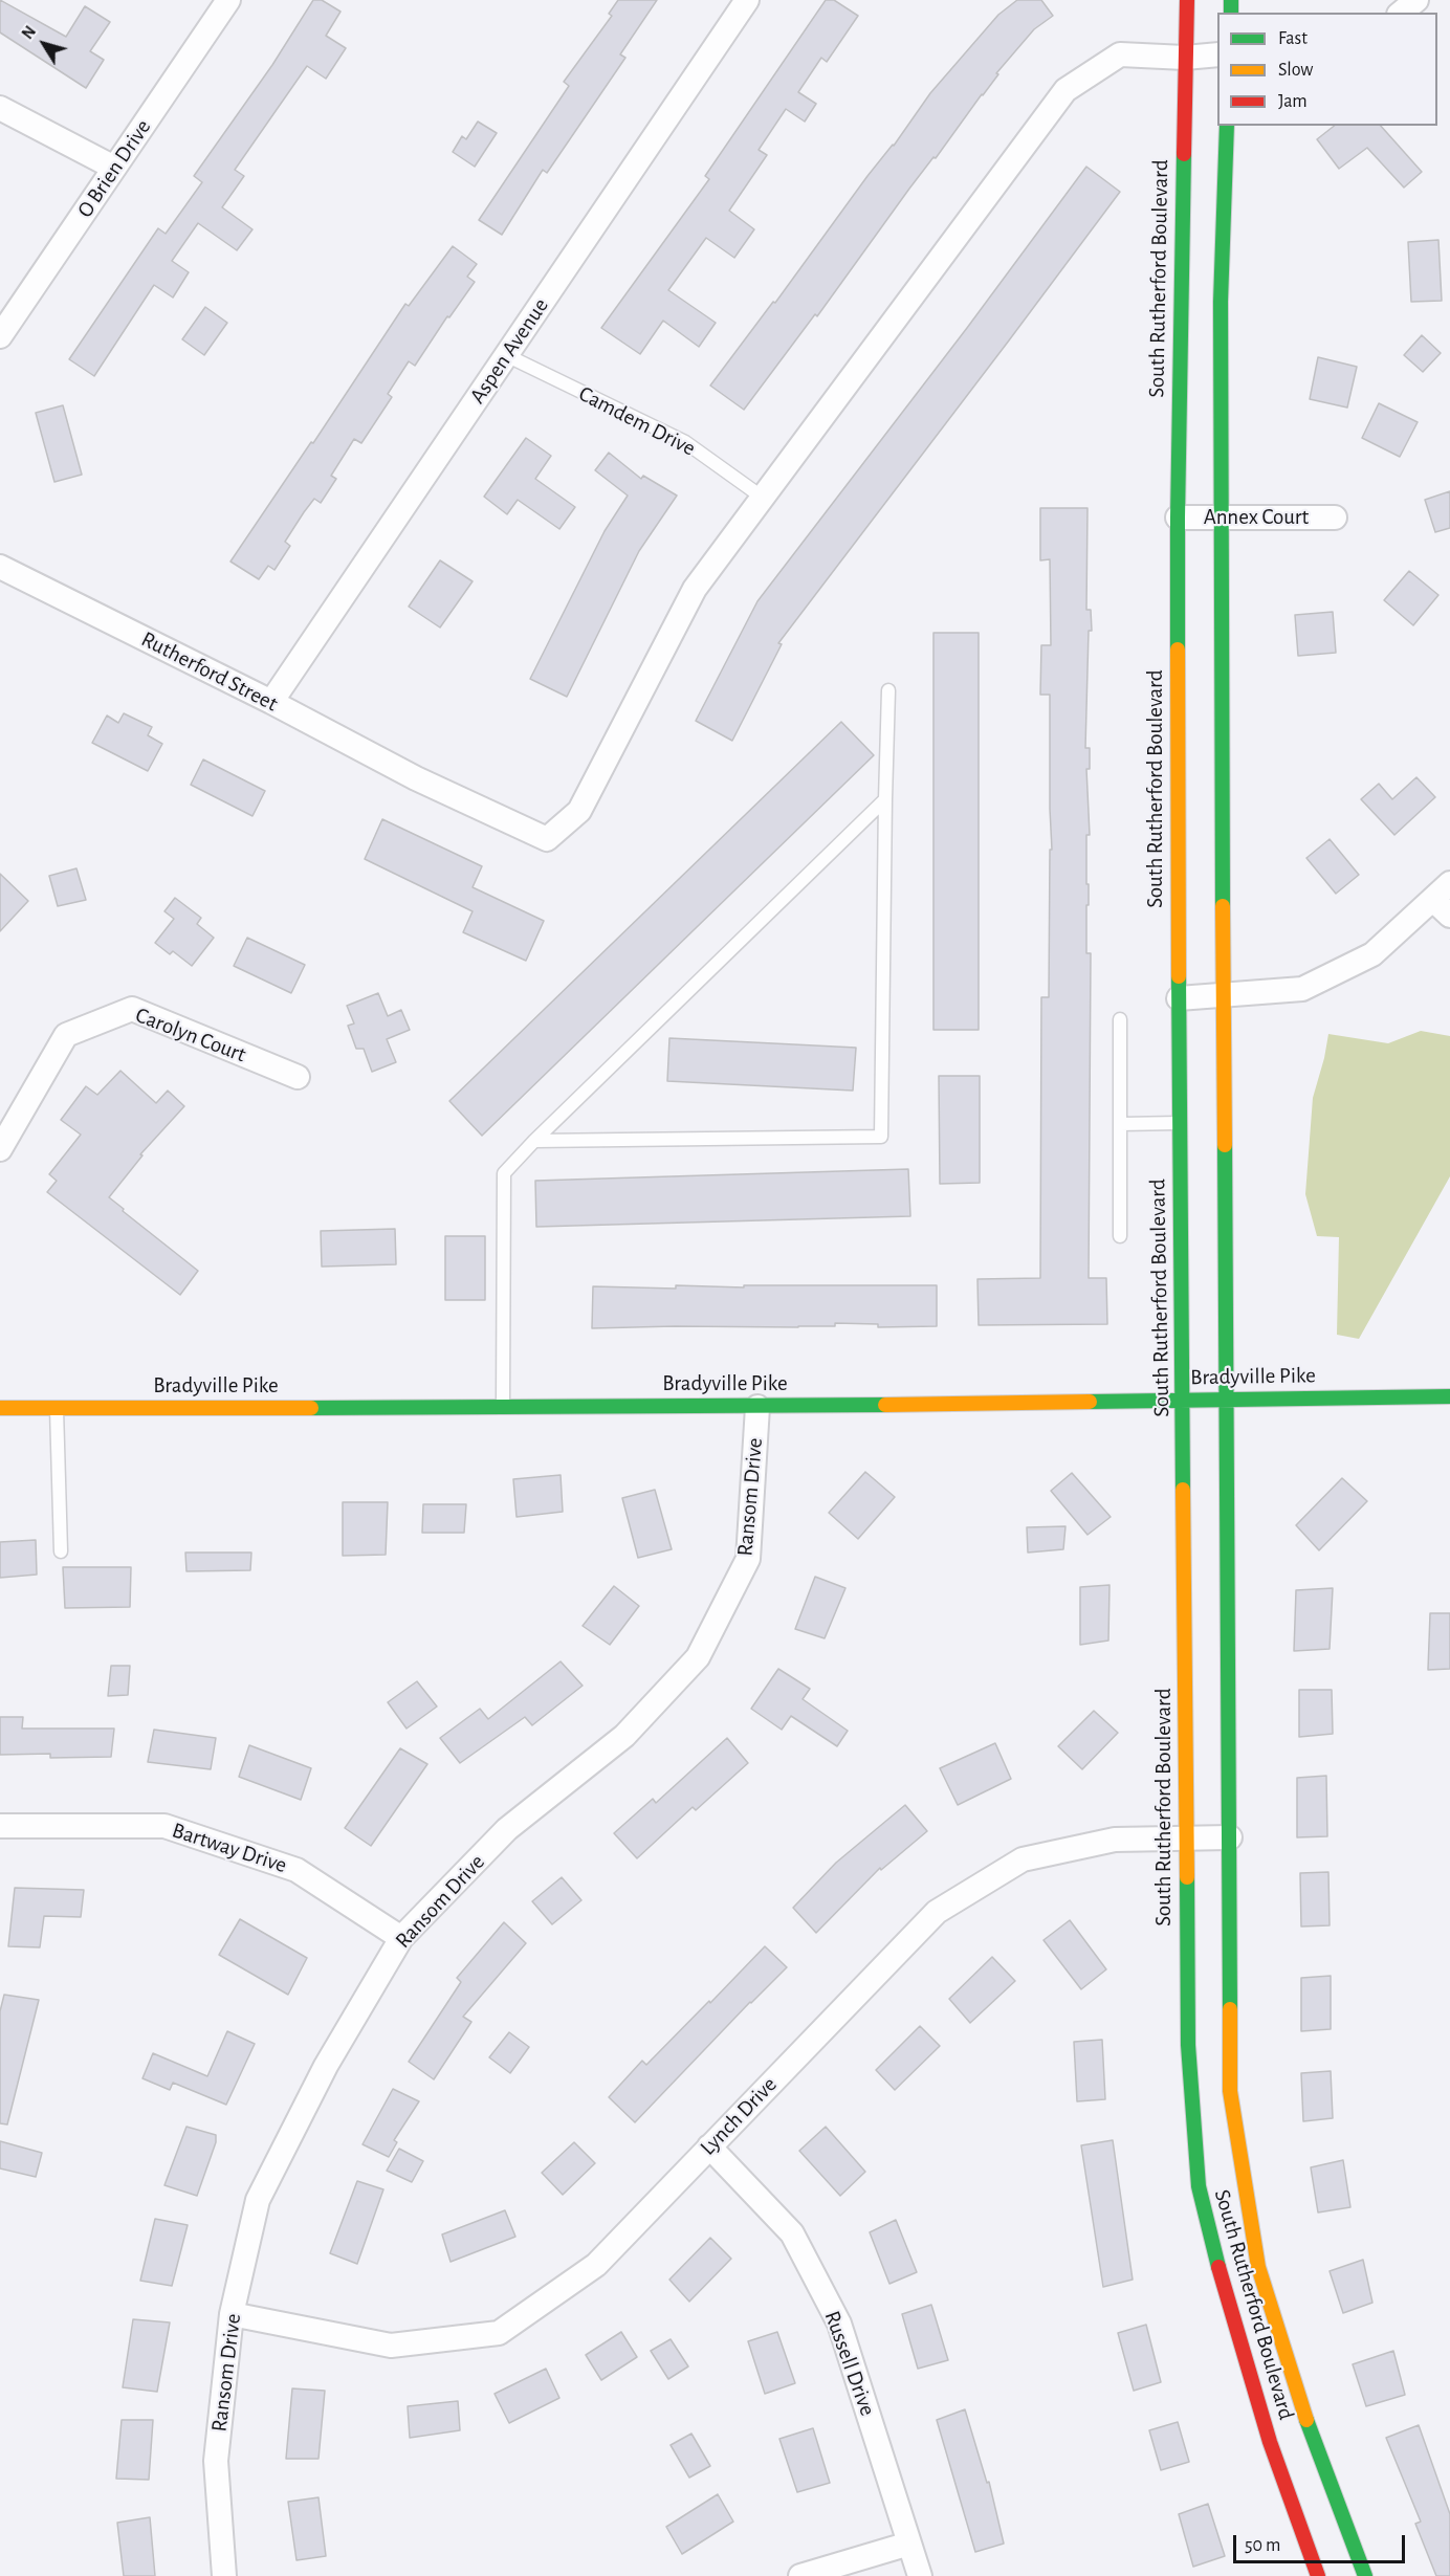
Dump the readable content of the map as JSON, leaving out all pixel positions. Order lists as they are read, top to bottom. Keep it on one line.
{"streets":{"main road":["South Rutherford Boulevard","Bradyville Pike"],"street":["O Brien Drive","Aspen Avenue","Annex Court","Rutherford Street","Carolyn Court","Ransom Drive","Bartway Drive","Lynch Drive","Russell Drive"],"lane":["Camdem Drive"]},"crossings":[["South Rutherford Boulevard","Annex Court"],["South Rutherford Boulevard","Bradyville Pike"],["South Rutherford Boulevard","Lynch Drive"],["Aspen Avenue","Camdem Drive"],["Aspen Avenue","Rutherford Street"],["Camdem Drive","Rutherford Street"],["Bradyville Pike","Ransom Drive"],["Ransom Drive","Bartway Drive"],["Ransom Drive","Lynch Drive"],["Lynch Drive","Russell Drive"]],"legend":["Fast","Slow","Jam"],"scale_bar":"50 m","north":"top left"}
